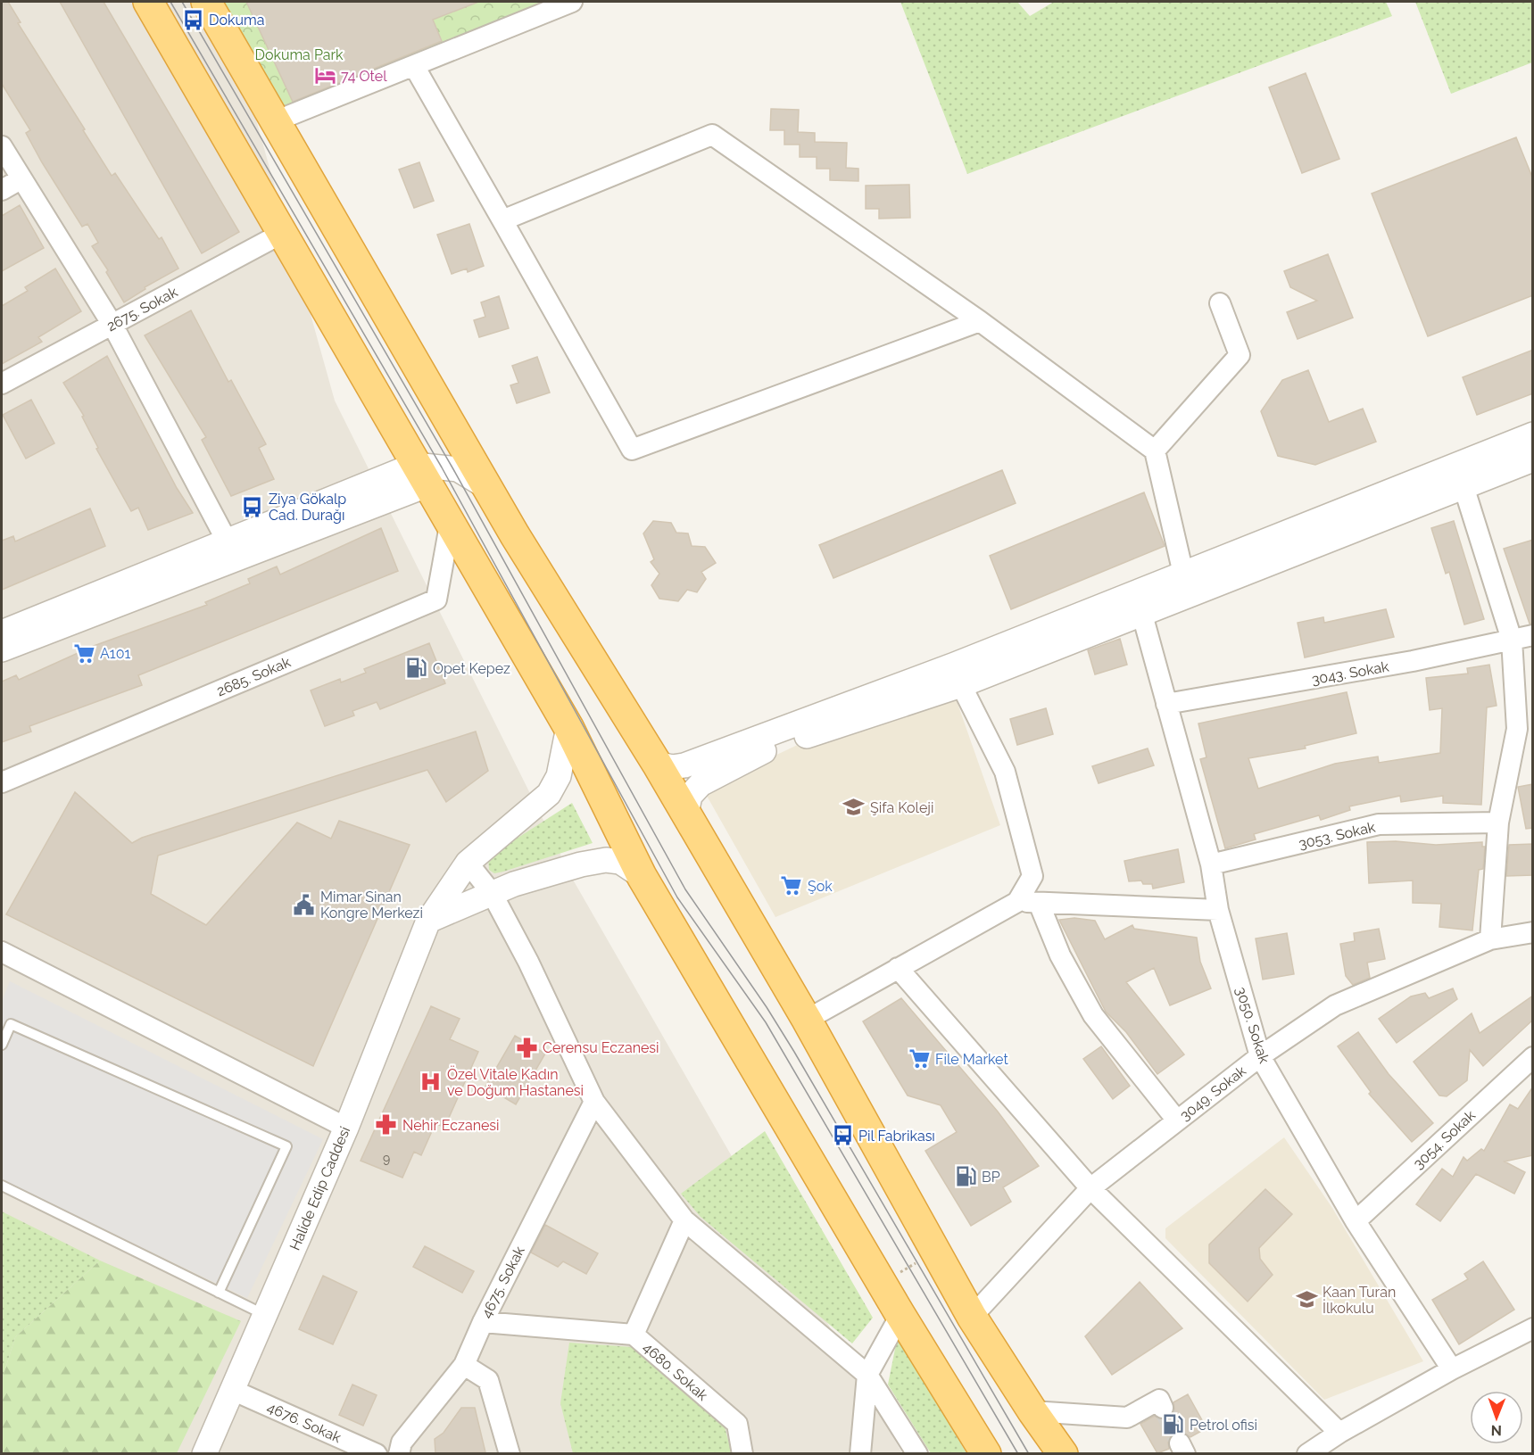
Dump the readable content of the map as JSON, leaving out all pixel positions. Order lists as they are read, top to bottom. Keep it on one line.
{"streets":{"street":["2675. Sokak","3043. Sokak","2685. Sokak","3053. Sokak","3050. Sokak","3049. Sokak","3054. Sokak","Halide Edip Caddesi","4675. Sokak","4680. Sokak","4676. Sokak"]},"crossings":[["3043. Sokak","3050. Sokak"],["3053. Sokak","3050. Sokak"],["3050. Sokak","3049. Sokak"],["3050. Sokak","3054. Sokak"],["Halide Edip Caddesi","4676. Sokak"],["4675. Sokak","4680. Sokak"]],"parks":["Dokuma Park"],"places":{"bus stop":["Dokuma","Ziya Gökalp Cad. Durağı","Pil Fabrikası"],"hotel":["74 Otel"],"supermarket":["A101","Şok","File Market"],"fuel station":["Opet Kepez","BP","Petrol ofisi"],"school or university":["Şifa Koleji","Kaan Turan İlkokulu"],"public building":["Mimar Sinan Kongre Merkezi"],"pharmacy":["Cerensu Eczanesi","Nehir Eczanesi"],"hospital":["Özel Vitale Kadın ve Doğum Hastanesi"]},"house_numbers":["9"],"north":"bottom"}
